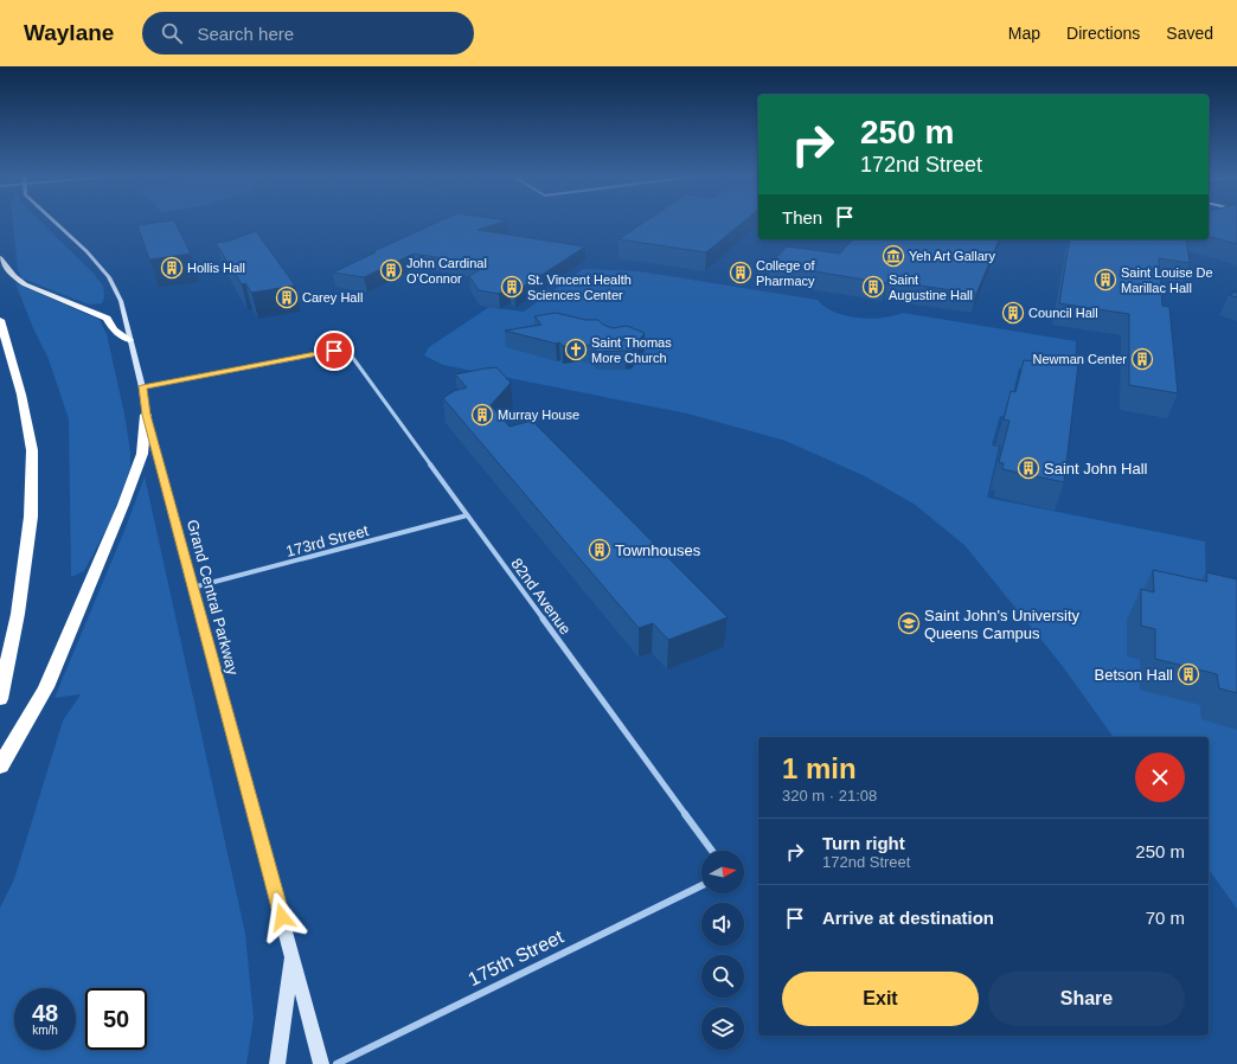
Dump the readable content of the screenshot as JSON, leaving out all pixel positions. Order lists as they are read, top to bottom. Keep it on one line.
{"streets":{"main road":["Grand Central Parkway"],"street":["173rd Street","82nd Avenue","175th Street"]},"crossings":[["173rd Street","82nd Avenue"],["173rd Street","Grand Central Parkway"],["82nd Avenue","Grand Central Parkway"]],"places":{"museum":["Yeh Art Gallary"],"building":["Hollis Hall","John Cardinal O'Connor","College of Pharmacy","Saint Louise De Marillac Hall","St. Vincent Health Sciences Center","Saint Augustine Hall","Carey Hall","Council Hall","Newman Center","Murray House","Saint John Hall","Townhouses","Betson Hall"],"church":["Saint Thomas More Church"],"school or university":["Saint John's University Queens Campus"]},"north":"right","page":{"header":"Waylane","search":"Search here","nav":["Map","Directions","Saved"],"turn":["250 m","172nd Street"],"then":"Then","heading":["1 min","320 m · 21:08"],"list":[{"name":"Turn right","note":"172nd Street","value":"250 m"},{"name":"Arrive at destination","value":"70 m"}],"buttons":["Exit","Share"],"speed":"48 km/h","limit":"50"}}
